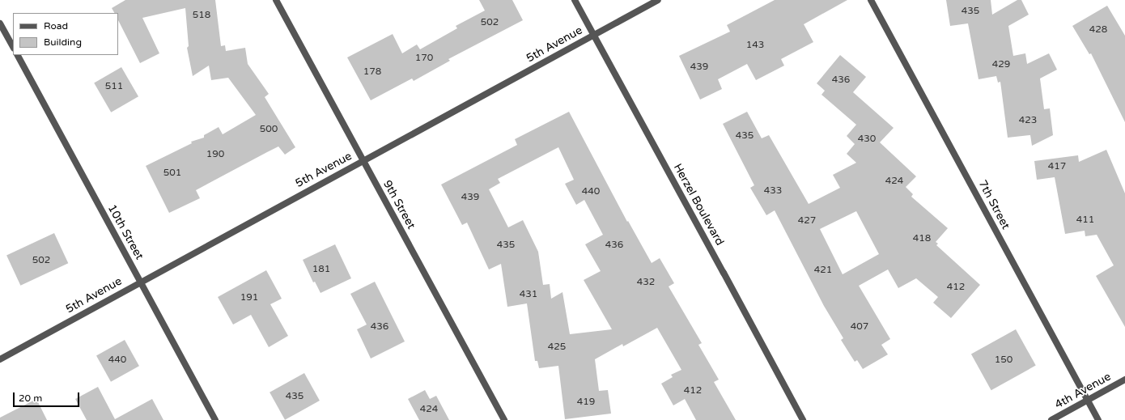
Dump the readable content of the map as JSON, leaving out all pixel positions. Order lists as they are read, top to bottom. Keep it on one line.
{"streets":{"street":["5th Avenue","9th Street","Herzel Boulevard","7th Street","10th Street","4th Avenue"]},"crossings":[["5th Avenue","9th Street"],["5th Avenue","Herzel Boulevard"],["5th Avenue","10th Street"],["7th Street","4th Avenue"]],"house_numbers":["435","518","502","428","143","170","429","439","178","436","511","423","500","435","430","190","417","501","424","433","440","439","411","427","418","435","436","502","181","421","432","412","431","191","436","407","425","440","150","412","435","419","424"],"legend":["Road","Building"],"scale_bar":"20 m"}
